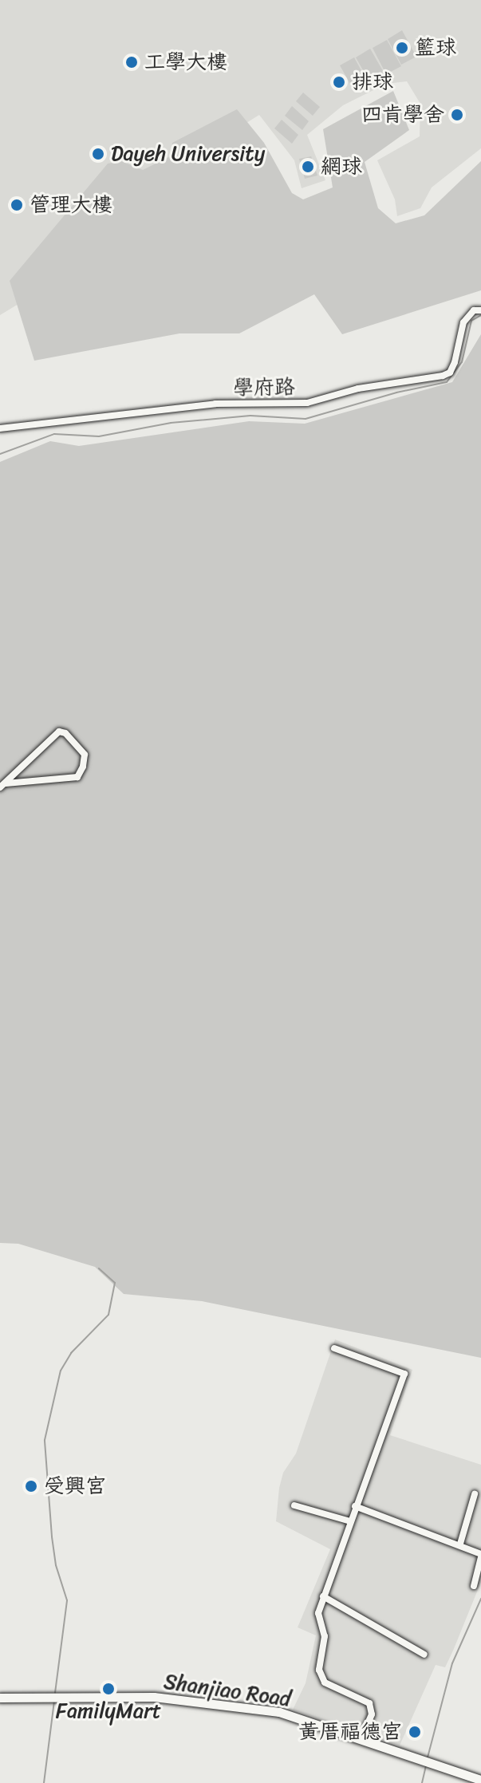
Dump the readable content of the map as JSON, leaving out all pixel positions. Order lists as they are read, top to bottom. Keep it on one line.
{"streets":{"main road":["Shanjiao Road"],"street":["學府路"]},"places":["籃球","工學大樓","排球","四肯學舍","Dayeh University","網球","管理大樓","受興宮","FamilyMart","黃厝福德宮"]}
